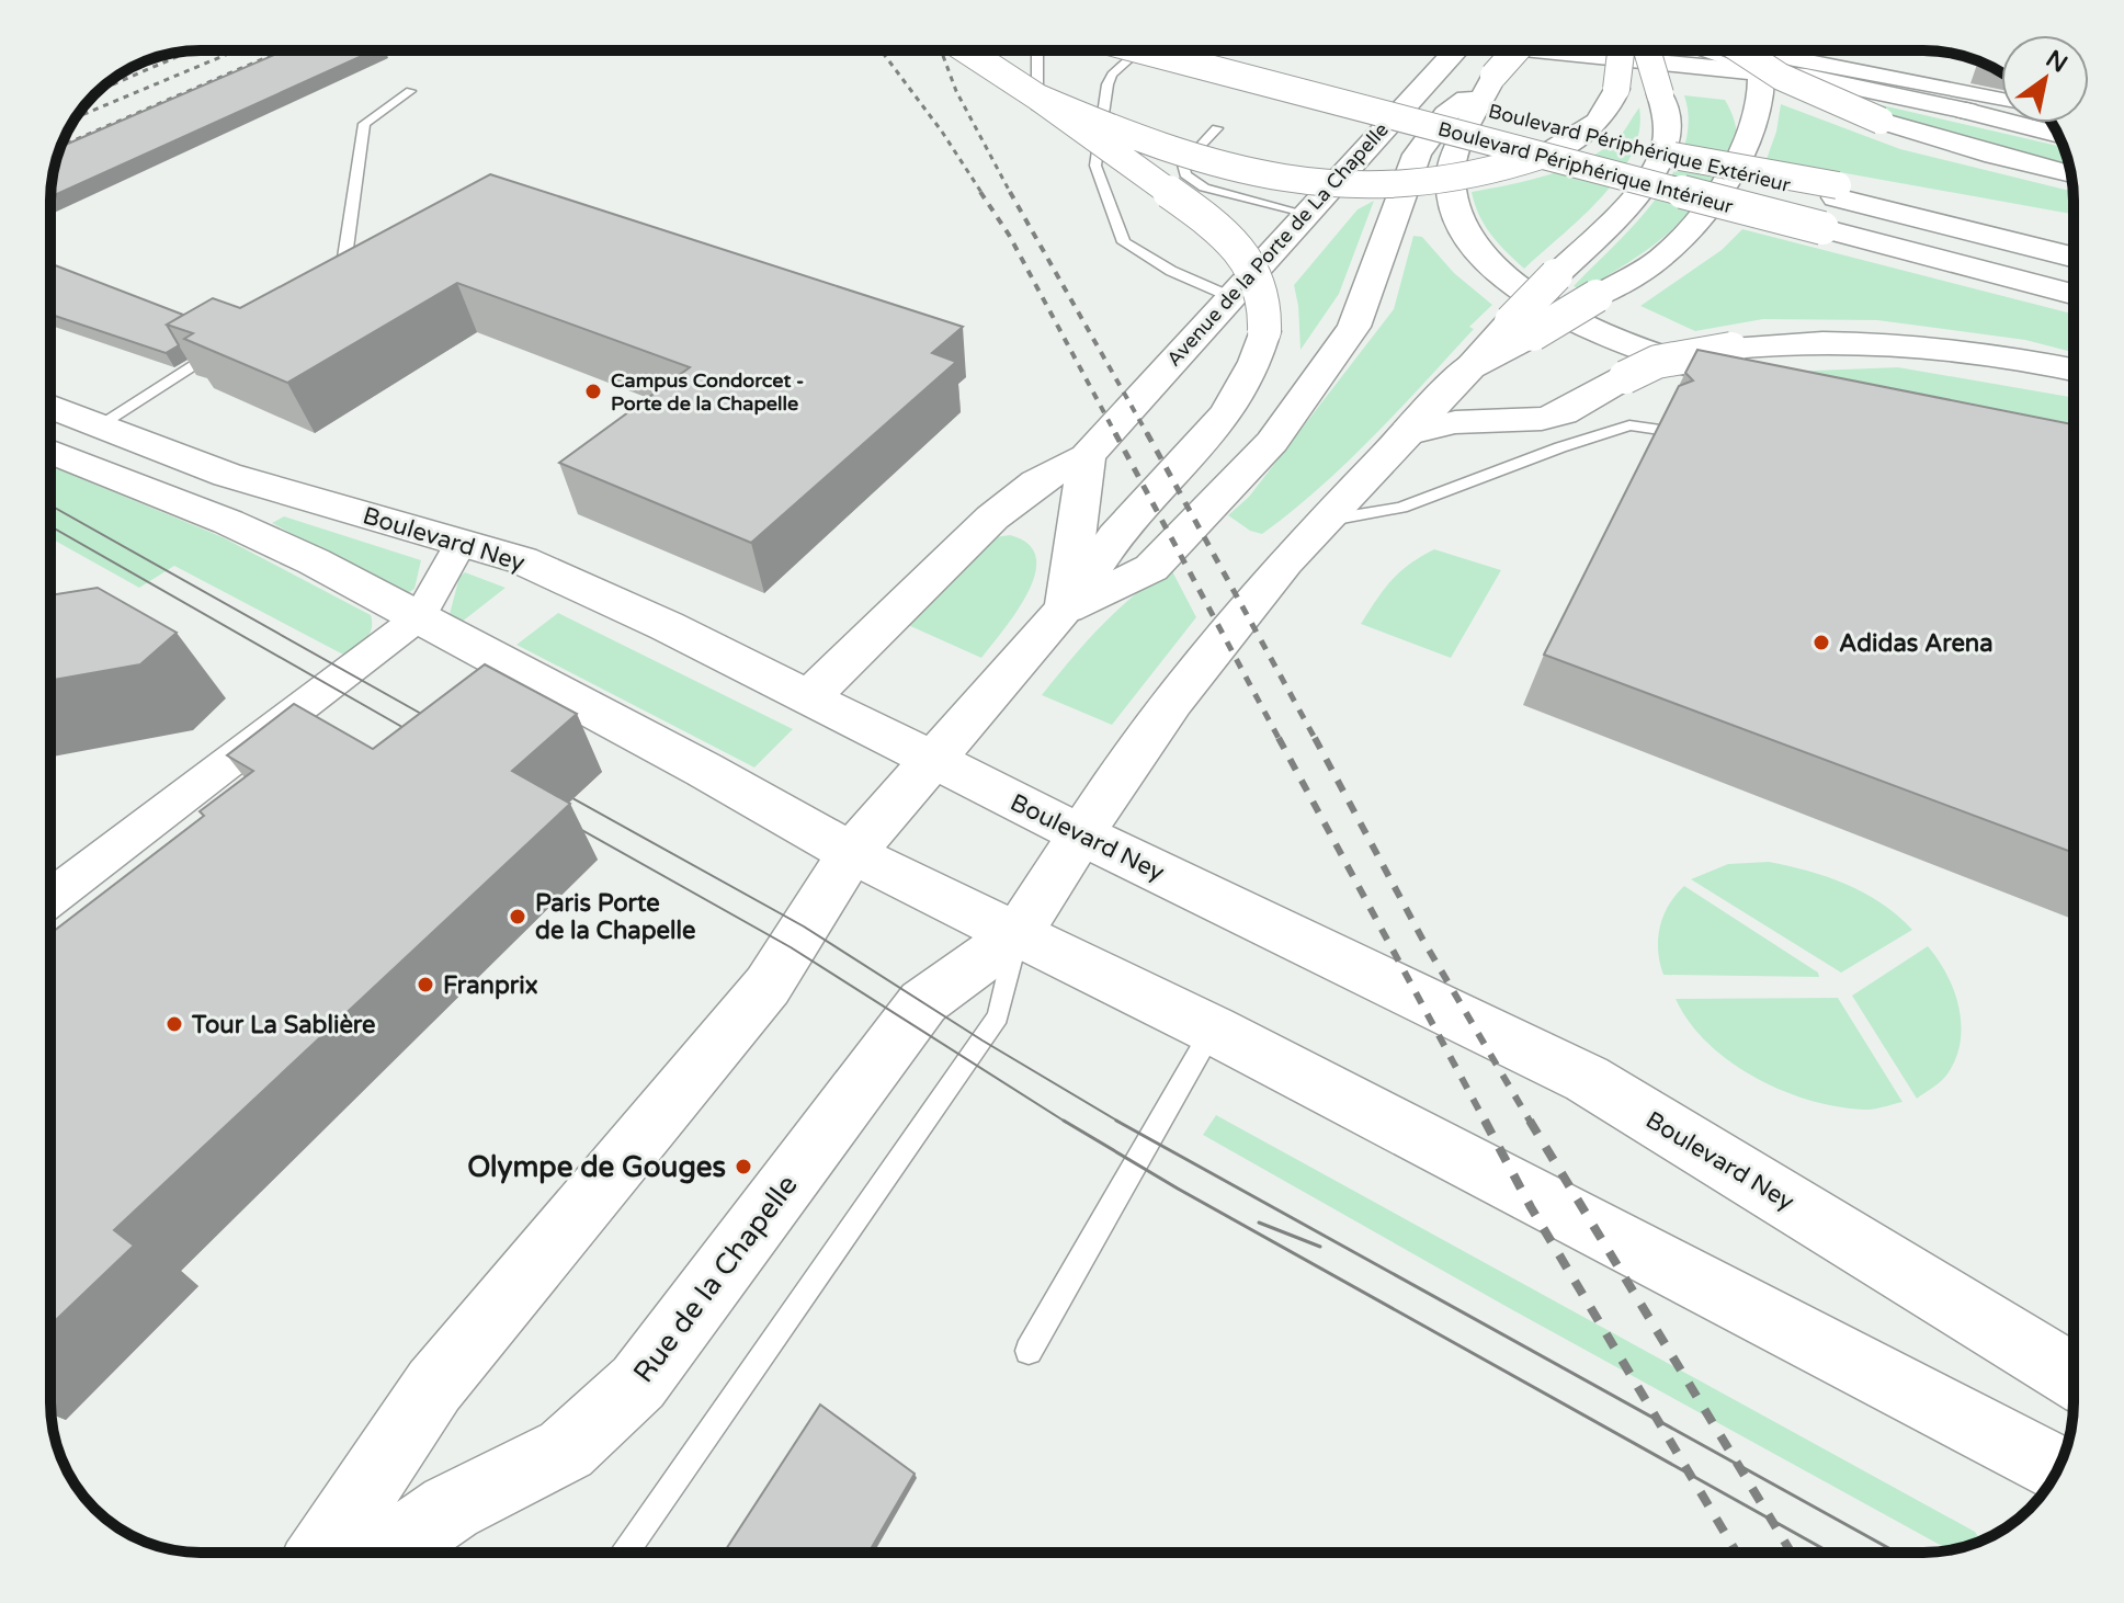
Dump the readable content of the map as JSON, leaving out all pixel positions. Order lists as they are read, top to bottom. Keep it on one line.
{"streets":{"main road":["Boulevard Périphérique Extérieur","Boulevard Périphérique Intérieur","Avenue de la Porte de La Chapelle","Boulevard Ney","Rue de la Chapelle"]},"crossings":[["Avenue de la Porte de La Chapelle","Boulevard Ney"]],"places":["Campus Condorcet - Porte de la Chapelle","Adidas Arena","Paris Porte de la Chapelle","Franprix","Tour La Sablière","Olympe de Gouges"],"north":"top right"}
